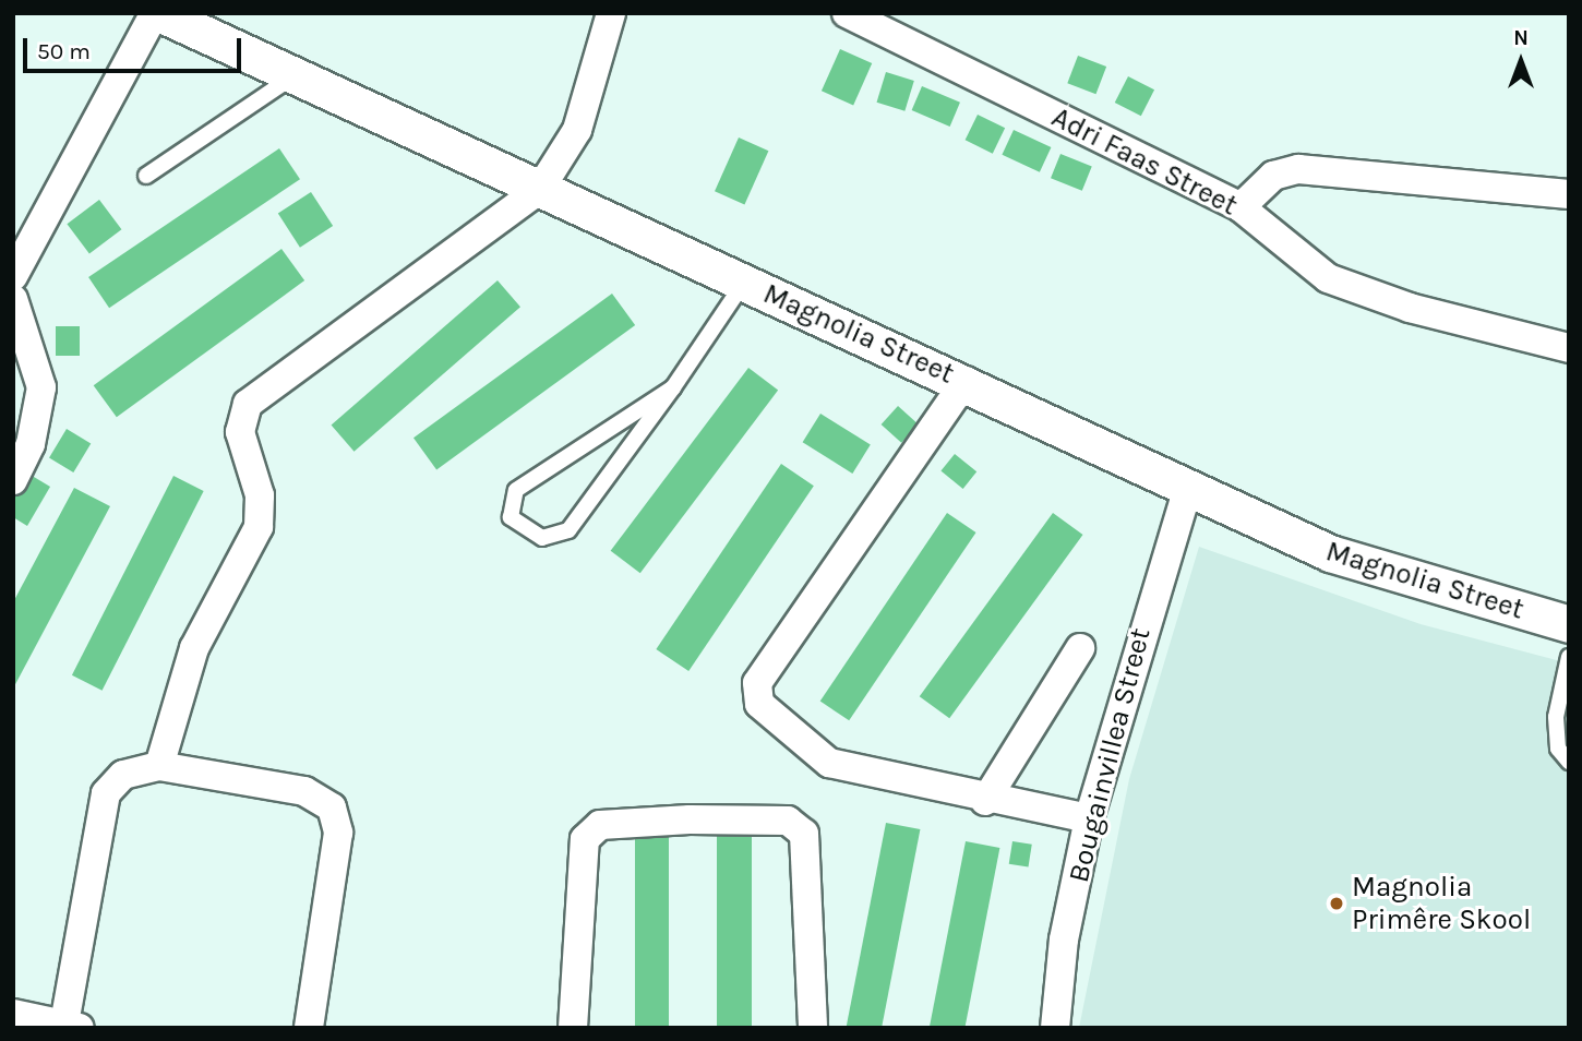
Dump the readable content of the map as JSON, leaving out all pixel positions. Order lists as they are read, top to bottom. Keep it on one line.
{"streets":{"street":["Adri Faas Street","Magnolia Street","Bougainvillea Street"]},"crossings":[["Magnolia Street","Bougainvillea Street"]],"places":["Magnolia Primêre Skool"],"scale_bar":"50 m","north":"top"}
